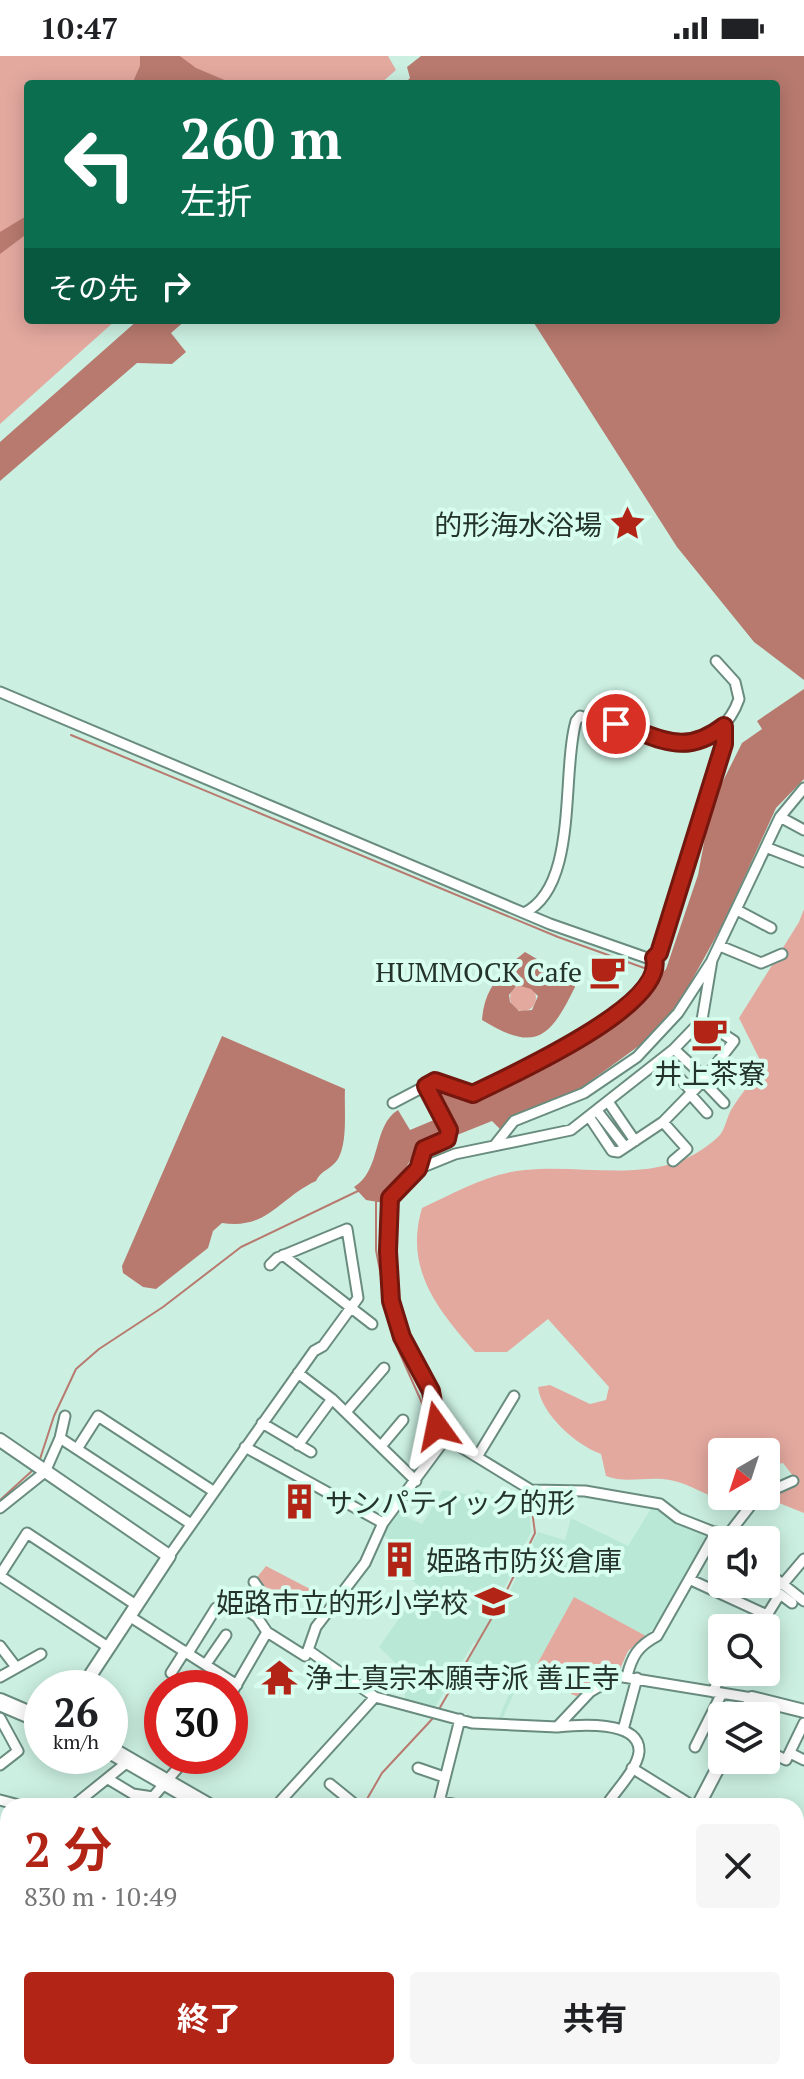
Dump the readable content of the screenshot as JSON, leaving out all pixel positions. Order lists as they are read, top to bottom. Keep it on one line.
{"places":{"place":["的形海水浴場"],"cafe":["HUMMOCK Cafe","井上茶寮"],"building":["サンパティック的形","姫路市防災倉庫"],"school or university":["姫路市立的形小学校"],"temple":["浄土真宗本願寺派 善正寺"]},"north":"bottom left","page":{"status":"10:47","turn":["260 m","左折"],"then":"その先","speed":"26 km/h","limit":"30","heading":["2 分","830 m · 10:49"],"buttons":["終了","共有"]}}
